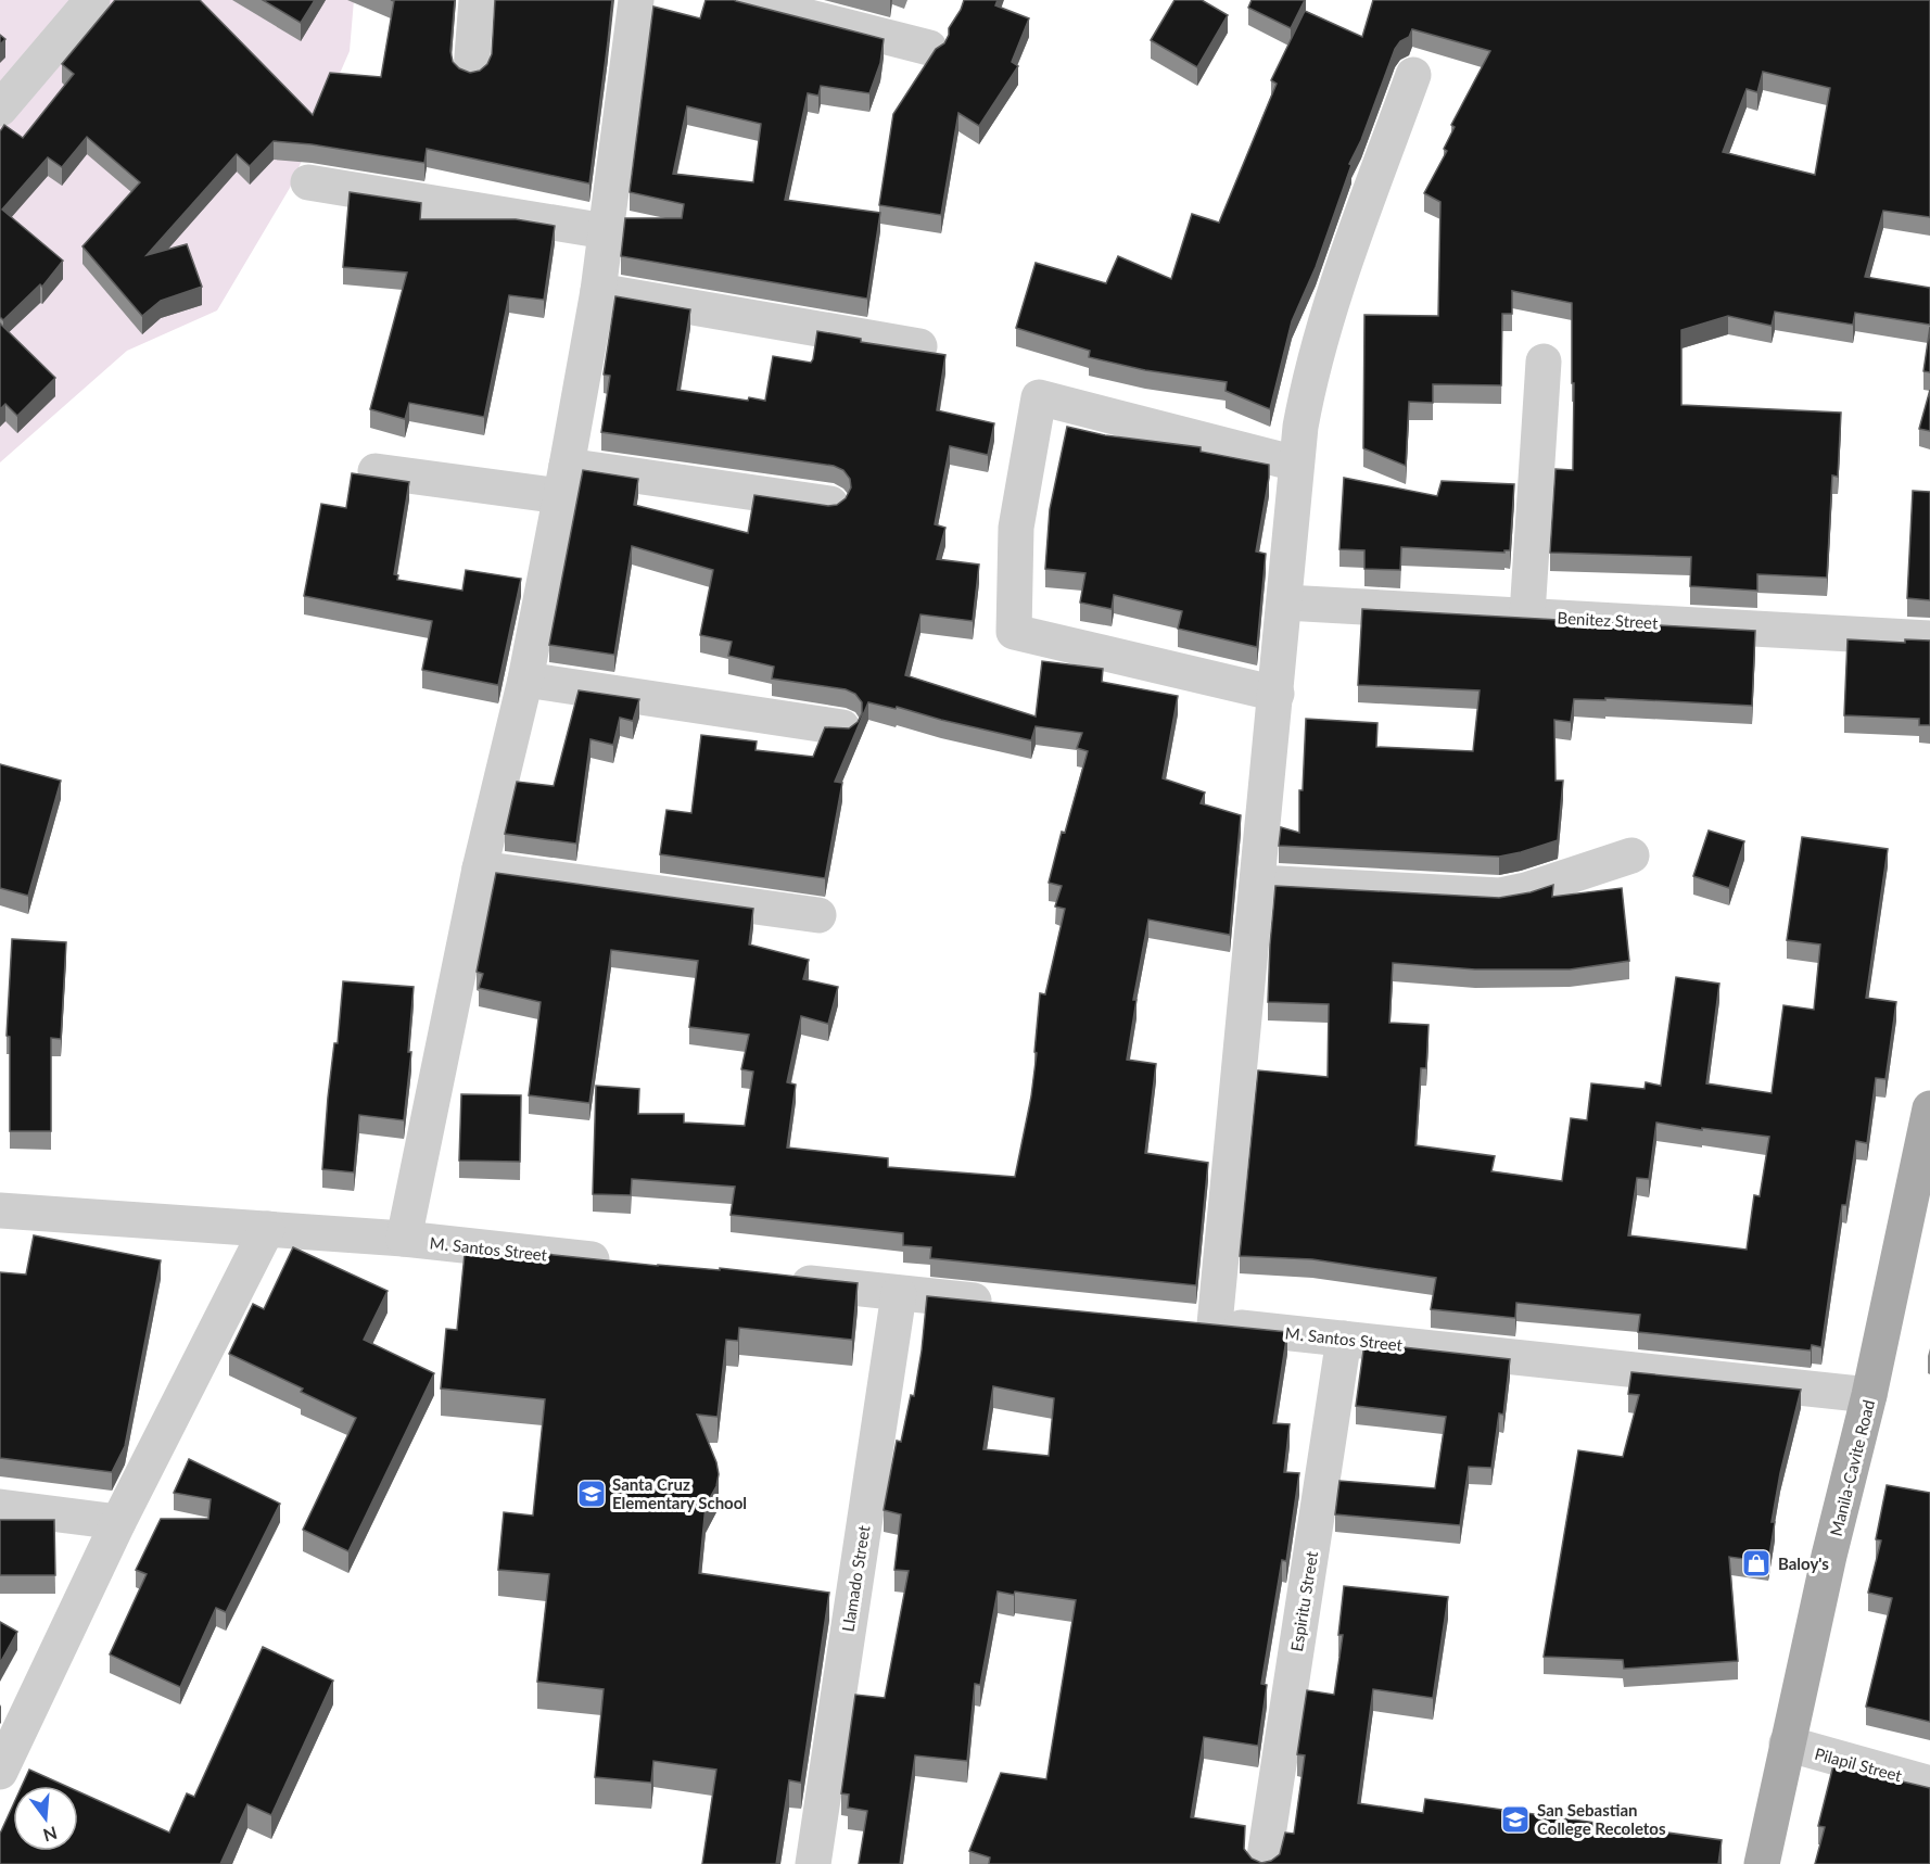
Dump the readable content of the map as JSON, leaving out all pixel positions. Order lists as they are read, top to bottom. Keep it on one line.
{"streets":{"main road":["Manila-Cavite Road"],"street":["Benitez Street","M. Santos Street","Llamado Street","Espiritu Street","Pilapil Street"]},"crossings":[["M. Santos Street","Manila-Cavite Road"],["M. Santos Street","Espiritu Street"],["Manila-Cavite Road","Pilapil Street"]],"places":{"school or university":["Santa Cruz Elementary School","San Sebastian College Recoletos"],"shop":["Baloy's"]},"north":"bottom"}
